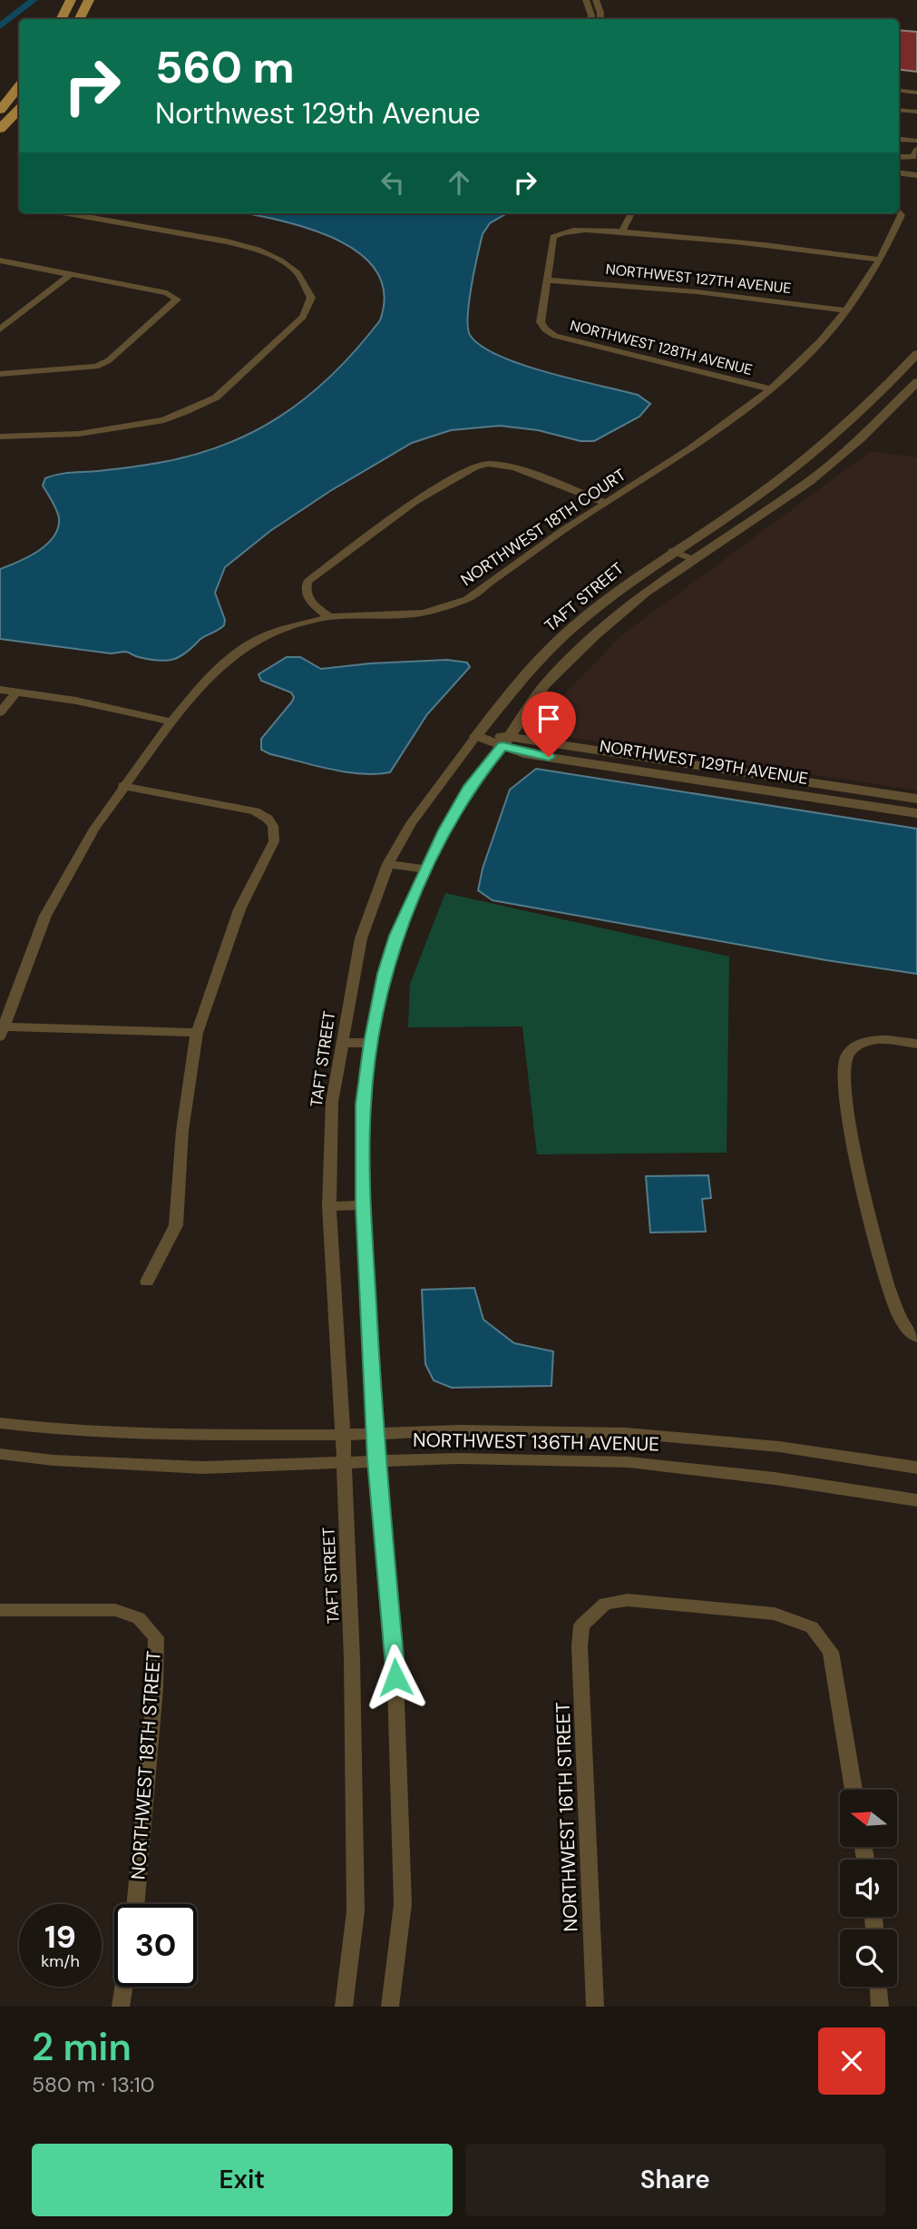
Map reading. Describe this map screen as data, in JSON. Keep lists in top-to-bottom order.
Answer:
{
  "streets": {
    "street": [
      "NORTHWEST 127TH AVENUE",
      "NORTHWEST 128TH AVENUE",
      "NORTHWEST 18TH COURT",
      "TAFT STREET",
      "NORTHWEST 129TH AVENUE",
      "NORTHWEST 136TH AVENUE",
      "NORTHWEST 18TH STREET",
      "NORTHWEST 16TH STREET"
    ]
  },
  "crossings": [
    ["NORTHWEST 127TH AVENUE", "NORTHWEST 128TH AVENUE"],
    ["NORTHWEST 127TH AVENUE", "NORTHWEST 18TH COURT"],
    ["NORTHWEST 128TH AVENUE", "NORTHWEST 18TH COURT"],
    ["TAFT STREET", "NORTHWEST 129TH AVENUE"],
    ["TAFT STREET", "NORTHWEST 136TH AVENUE"]
  ],
  "north": "left",
  "page": {
    "turn": ["560 m", "Northwest 129th Avenue"],
    "speed": "19 km/h",
    "limit": "30",
    "heading": ["2 min", "580 m · 13:10"],
    "buttons": ["Exit", "Share"]
  }
}
